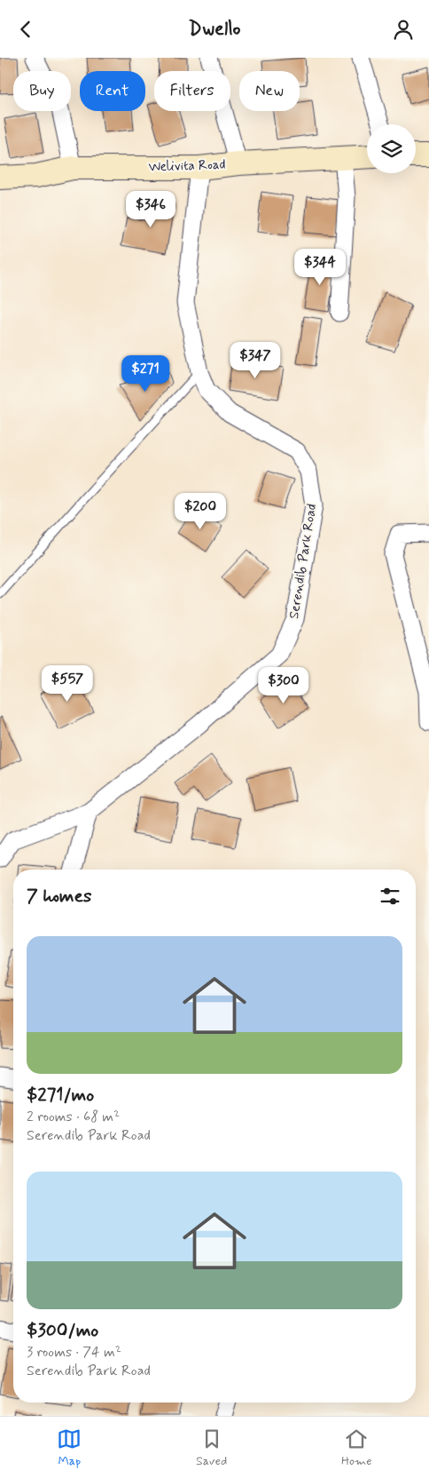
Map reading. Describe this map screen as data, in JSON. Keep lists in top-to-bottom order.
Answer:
{
  "streets": {
    "street": ["Welivita Road", "Serendib Park Road"]
  },
  "crossings": [
    ["Welivita Road", "Serendib Park Road"]
  ],
  "page": {
    "header": "Dwello",
    "chip": [
      "Buy",
      "Rent",
      "Filters",
      "New"
    ],
    "price": [
      "$346",
      "$344",
      "$347",
      "$271",
      "$200",
      "$557",
      "$300"
    ],
    "heading": "7 homes",
    "list": [
      {
        "name": "$271/mo",
        "note": "2 rooms · 68 m² · Serendib Park Road"
      },
      {
        "name": "$300/mo",
        "note": "3 rooms · 74 m² · Serendib Park Road"
      }
    ],
    "tabs": ["Map", "Saved", "Home"]
  }
}
